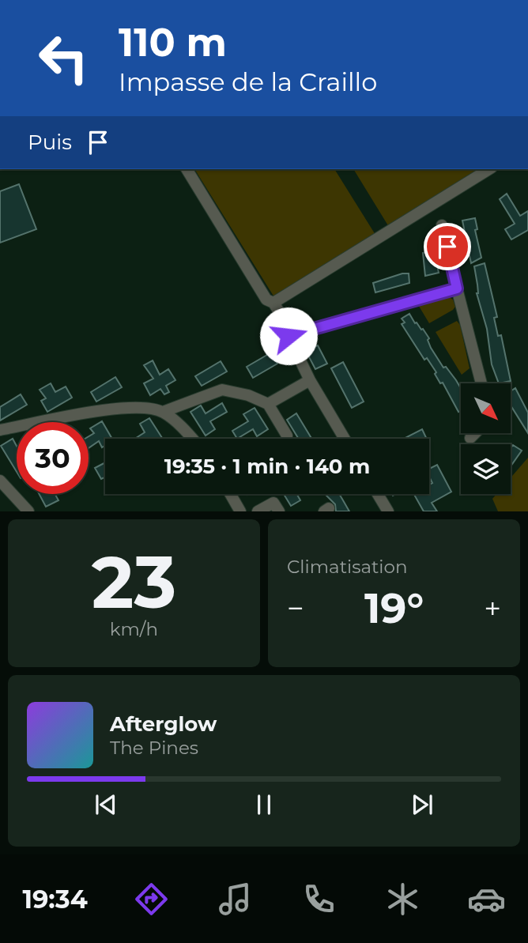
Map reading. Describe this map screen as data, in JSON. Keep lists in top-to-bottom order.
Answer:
{
  "north": "bottom right",
  "page": {
    "turn": ["110 m", "Impasse de la Craillo"],
    "then": "Puis",
    "limit": "30",
    "trip": "19:35 · 1 min · 140 m",
    "tile": [
      ["23", "km/h"],
      "Climatisation"
    ],
    "heat": ["−", "19°", "+"],
    "song": ["Afterglow", "The Pines"],
    "tabs": "19:34"
  }
}
